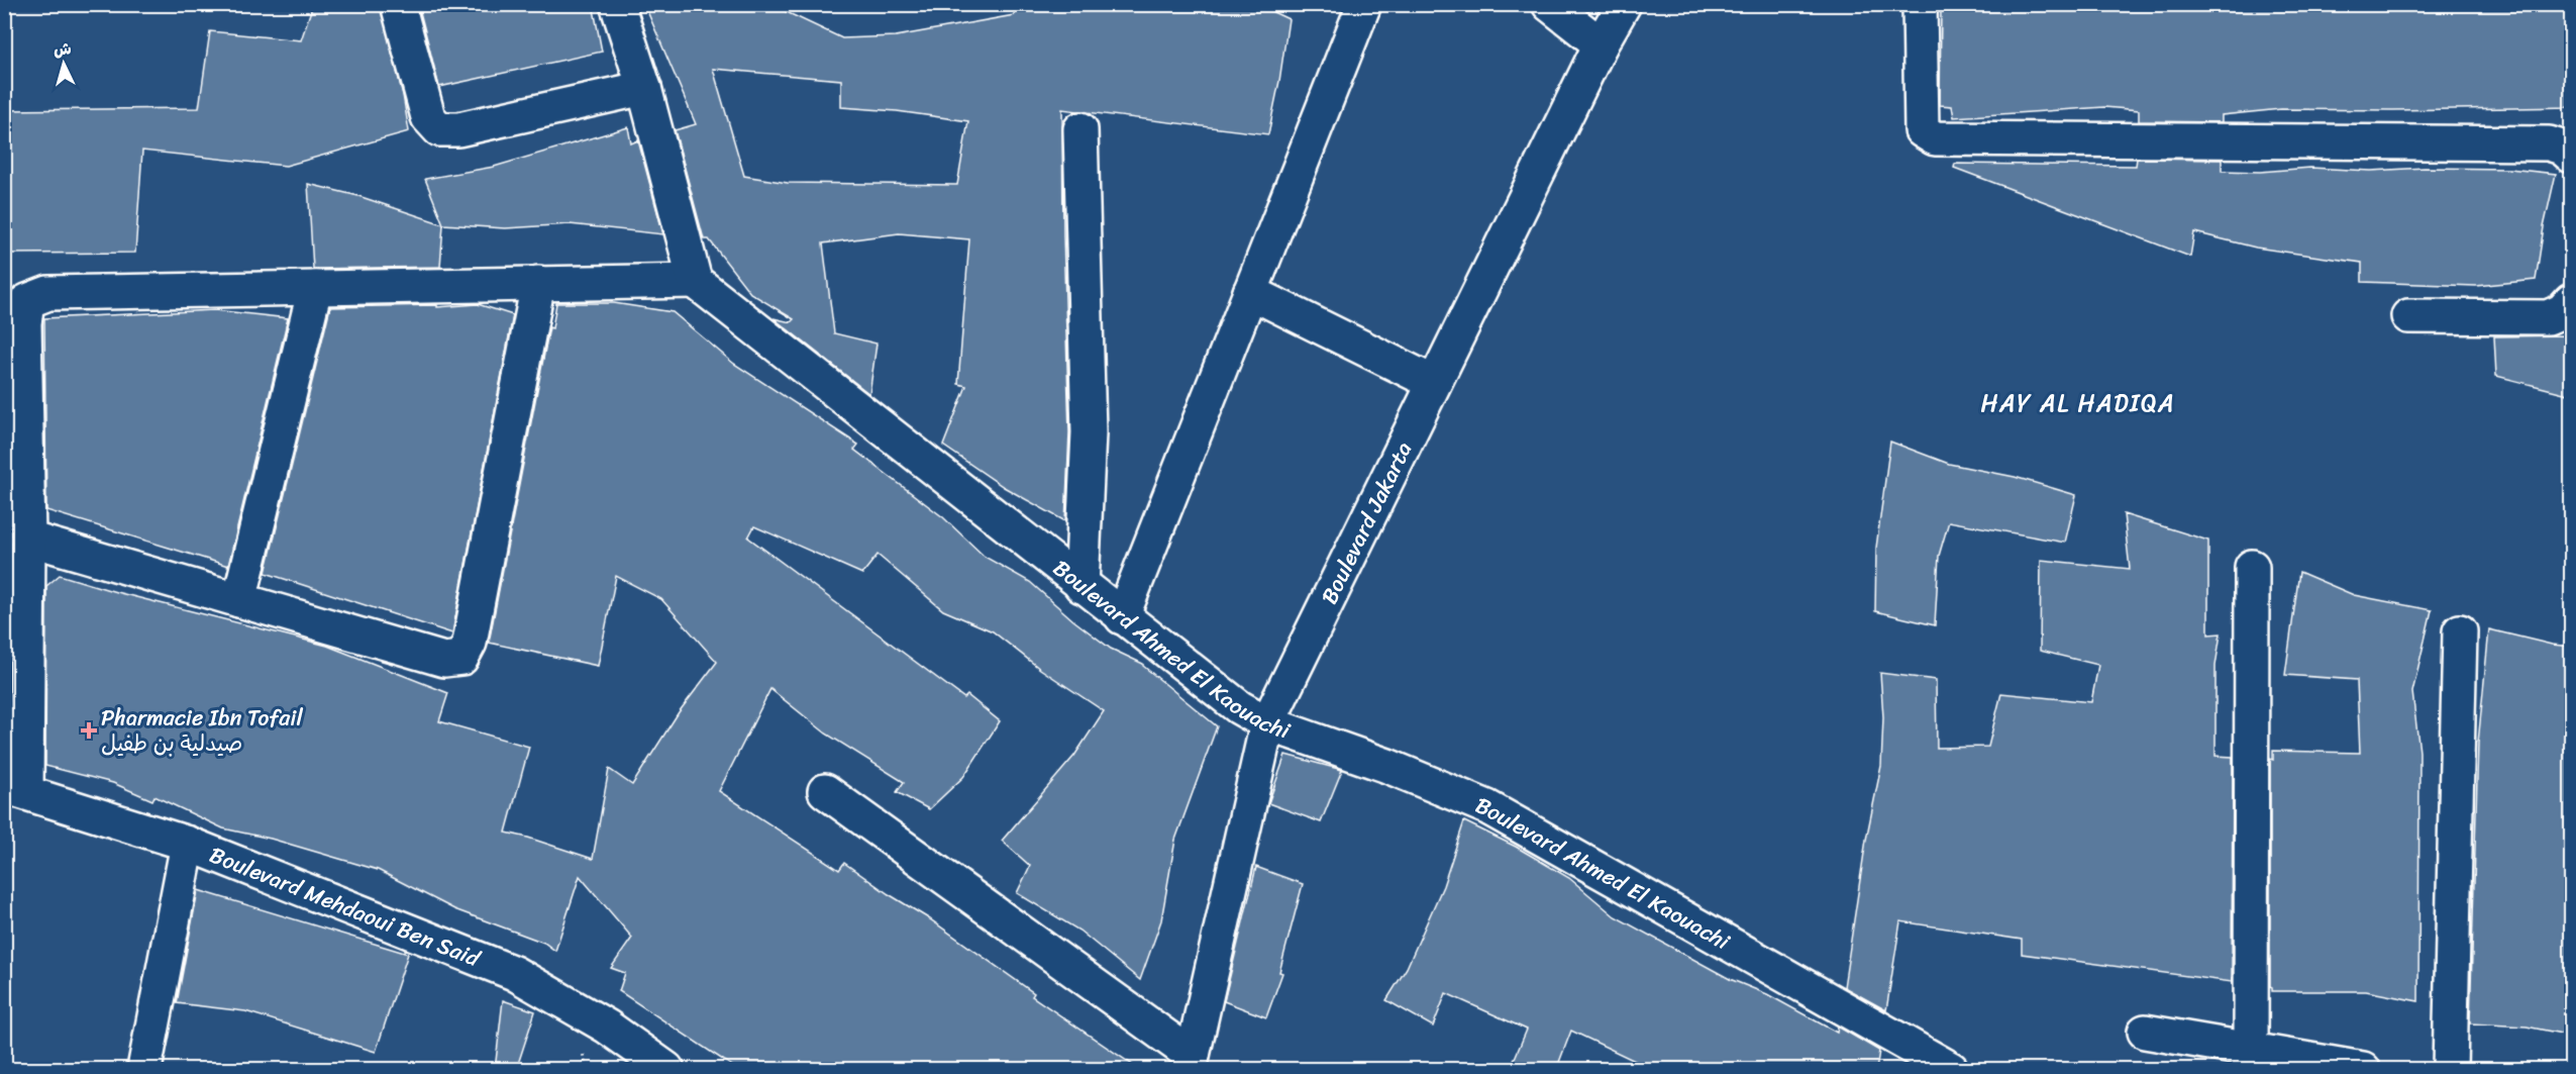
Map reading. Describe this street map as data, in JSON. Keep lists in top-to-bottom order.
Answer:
{
  "streets": {
    "street": ["Boulevard Jakarta", "Boulevard Ahmed El Kaouachi", "Boulevard Mehdaoui Ben Said"]
  },
  "crossings": [
    ["Boulevard Jakarta", "Boulevard Ahmed El Kaouachi"]
  ],
  "districts": ["HAY AL HADIQA"],
  "places": {
    "health": ["Pharmacie Ibn Tofail صيدلية بن طفيل"]
  },
  "north": "top"
}
